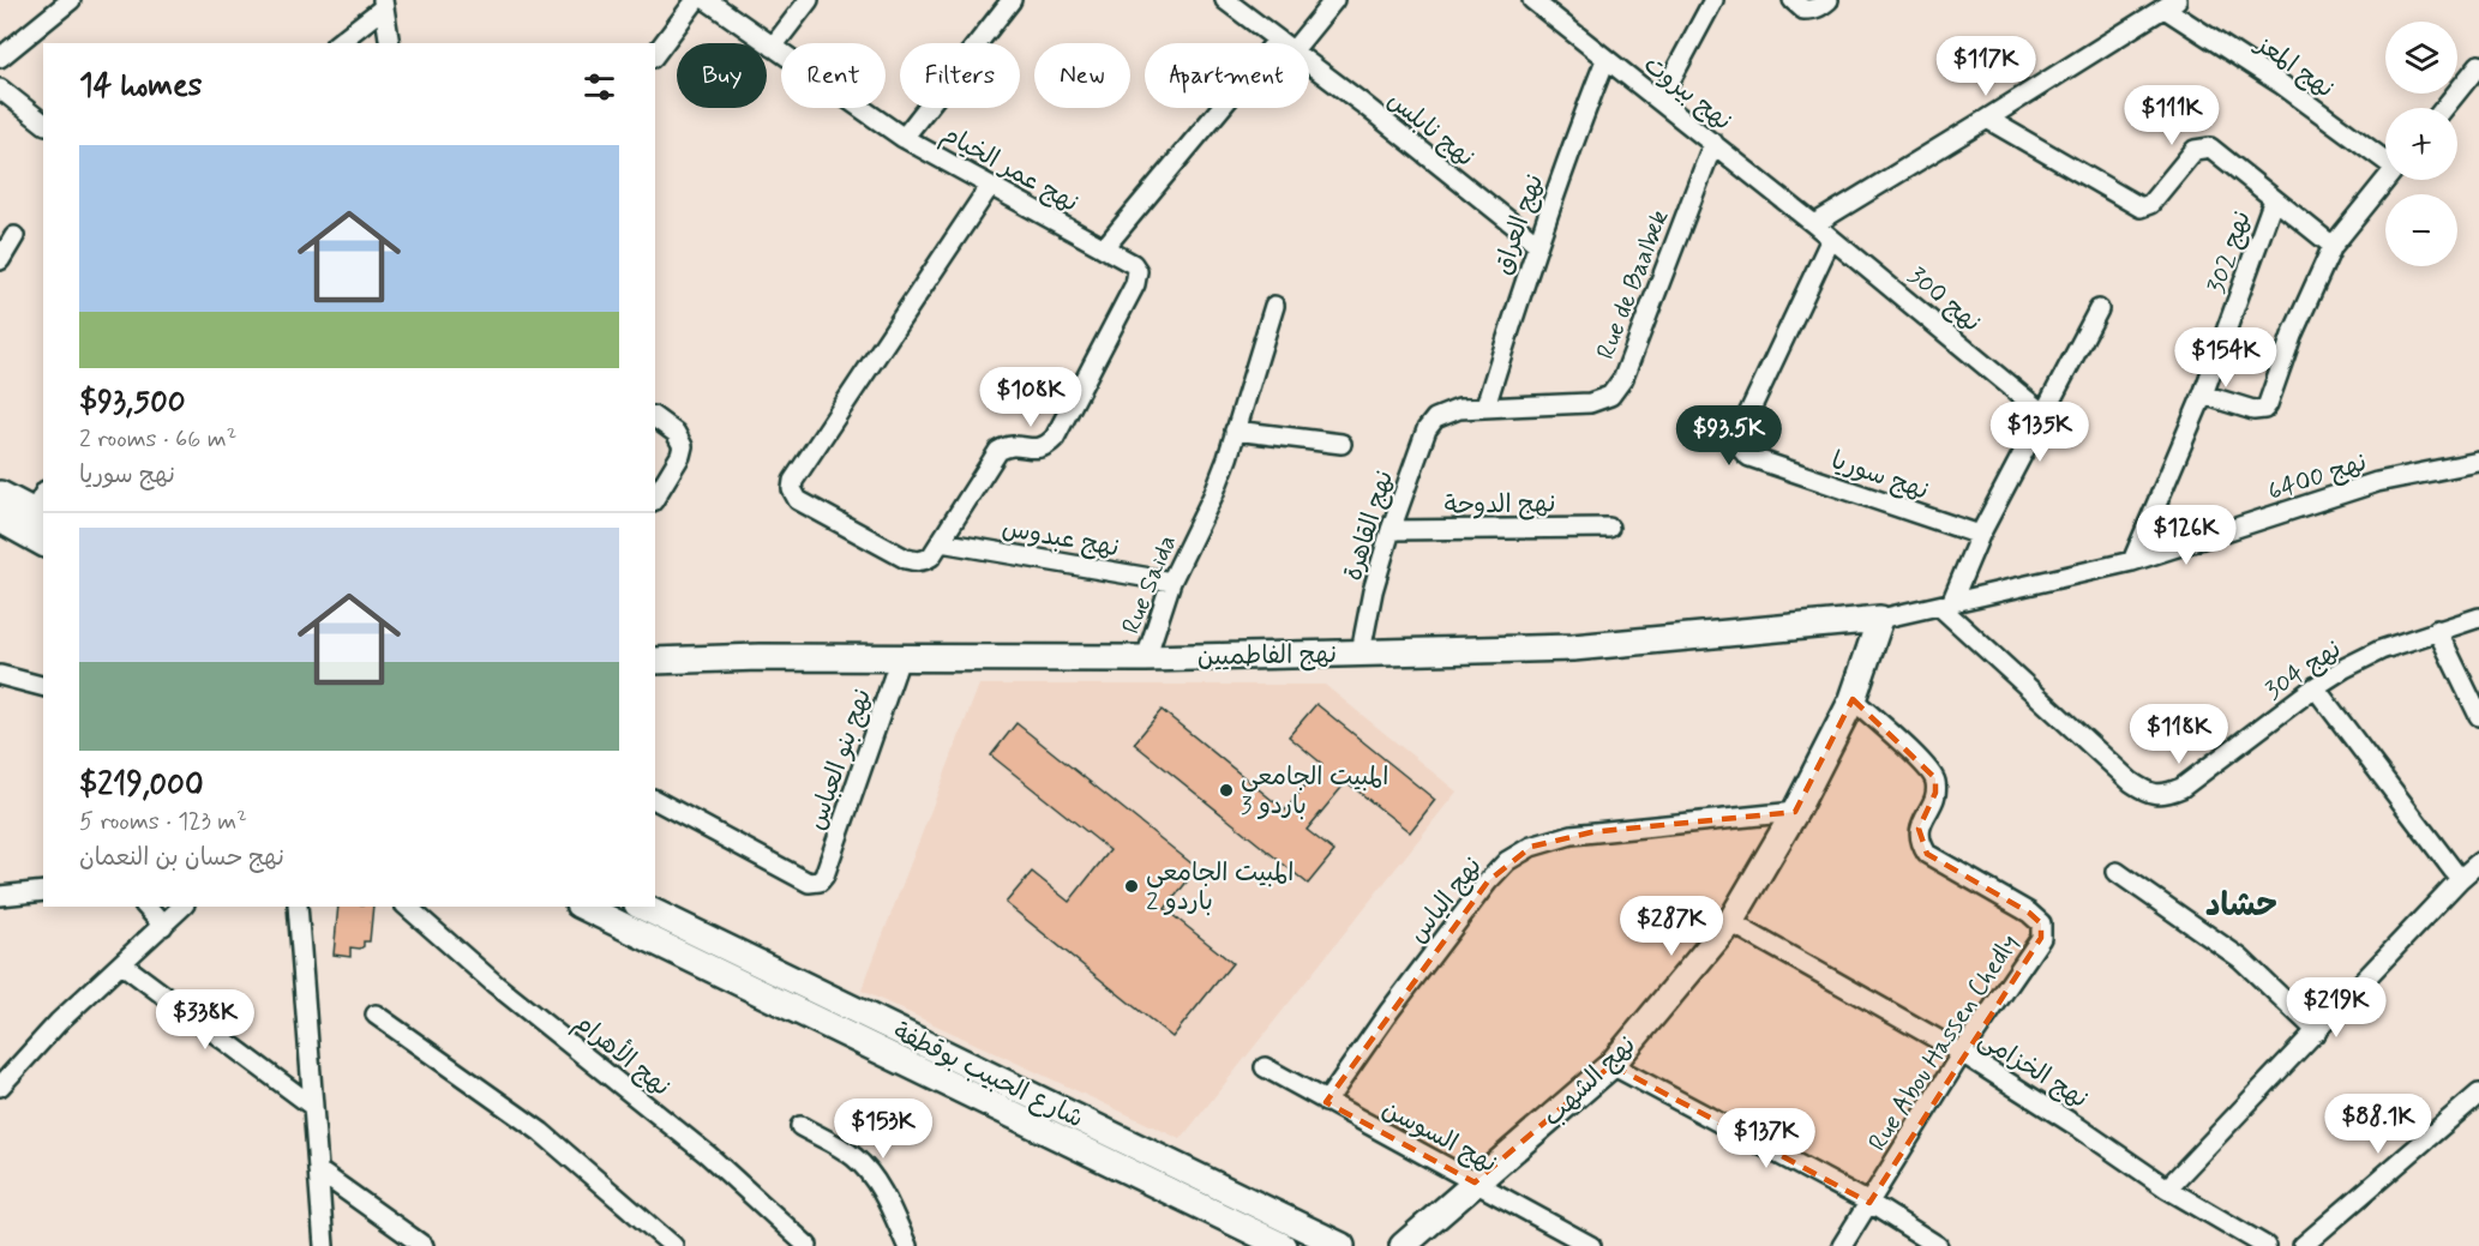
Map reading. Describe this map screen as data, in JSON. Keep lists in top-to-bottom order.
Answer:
{
  "streets": {
    "street": [
      "نهج المعز",
      "نهج بيروت",
      "نهج نابلس",
      "نهج عمر الخيام",
      "نهج العراق",
      "نهج 302",
      "Rue de Baalbek",
      "نهج 300",
      "نهج سوريا",
      "نهج 6400",
      "نهج الدوحة",
      "نهج القاهرة",
      "نهج عبدوس",
      "Rue Saida",
      "نهج الفاطميين",
      "نهج 304",
      "نهج بنو العباس",
      "نهج الياس",
      "Rue Abou Hassen Chedly",
      "نهج الأهرام",
      "نهج الخزامى",
      "شارع الحبيب بوقطفة",
      "نهج الشهب",
      "نهج السوسن"
    ]
  },
  "crossings": [
    ["نهج بيروت", "نهج العراق"],
    ["نهج بيروت", "Rue de Baalbek"],
    ["نهج بيروت", "نهج 300"],
    ["نهج نابلس", "نهج العراق"],
    ["نهج عمر الخيام", "نهج عبدوس"],
    ["نهج العراق", "Rue de Baalbek"],
    ["نهج 302", "نهج 6400"],
    ["Rue de Baalbek", "نهج القاهرة"],
    ["نهج 300", "نهج سوريا"],
    ["نهج 6400", "نهج الفاطميين"],
    ["نهج 6400", "نهج 304"],
    ["نهج 6400", "نهج الشهب"],
    ["نهج الدوحة", "نهج القاهرة"],
    ["نهج القاهرة", "نهج الفاطميين"],
    ["نهج عبدوس", "Rue Saida"],
    ["Rue Saida", "نهج الفاطميين"],
    ["نهج الفاطميين", "نهج بنو العباس"],
    ["نهج الفاطميين", "نهج الشهب"],
    ["نهج الياس", "نهج الشهب"],
    ["نهج الياس", "نهج السوسن"],
    ["Rue Abou Hassen Chedly", "نهج الخزامى"],
    ["Rue Abou Hassen Chedly", "نهج الشهب"],
    ["نهج الخزامى", "نهج الشهب"],
    ["نهج الشهب", "نهج السوسن"]
  ],
  "districts": ["حشاد"],
  "places": ["المبيت الجامعي باردو 3", "المبيت الجامعي باردو 2"],
  "page": {
    "map_buttons": ["+", "−"],
    "price": [
      "$117K",
      "$111K",
      "$154K",
      "$108K",
      "$135K",
      "$93.5K",
      "$126K",
      "$118K",
      "$287K",
      "$219K",
      "$338K",
      "$88.1K",
      "$153K",
      "$137K"
    ],
    "chip": [
      "Buy",
      "Rent",
      "Filters",
      "New",
      "Apartment"
    ],
    "heading": "14 homes",
    "list": [
      {
        "name": "$93,500",
        "note": "2 rooms · 66 m² · نهج سوريا"
      },
      {
        "name": "$219,000",
        "note": "5 rooms · 123 m² · نهج حسان بن النعمان"
      }
    ]
  }
}
